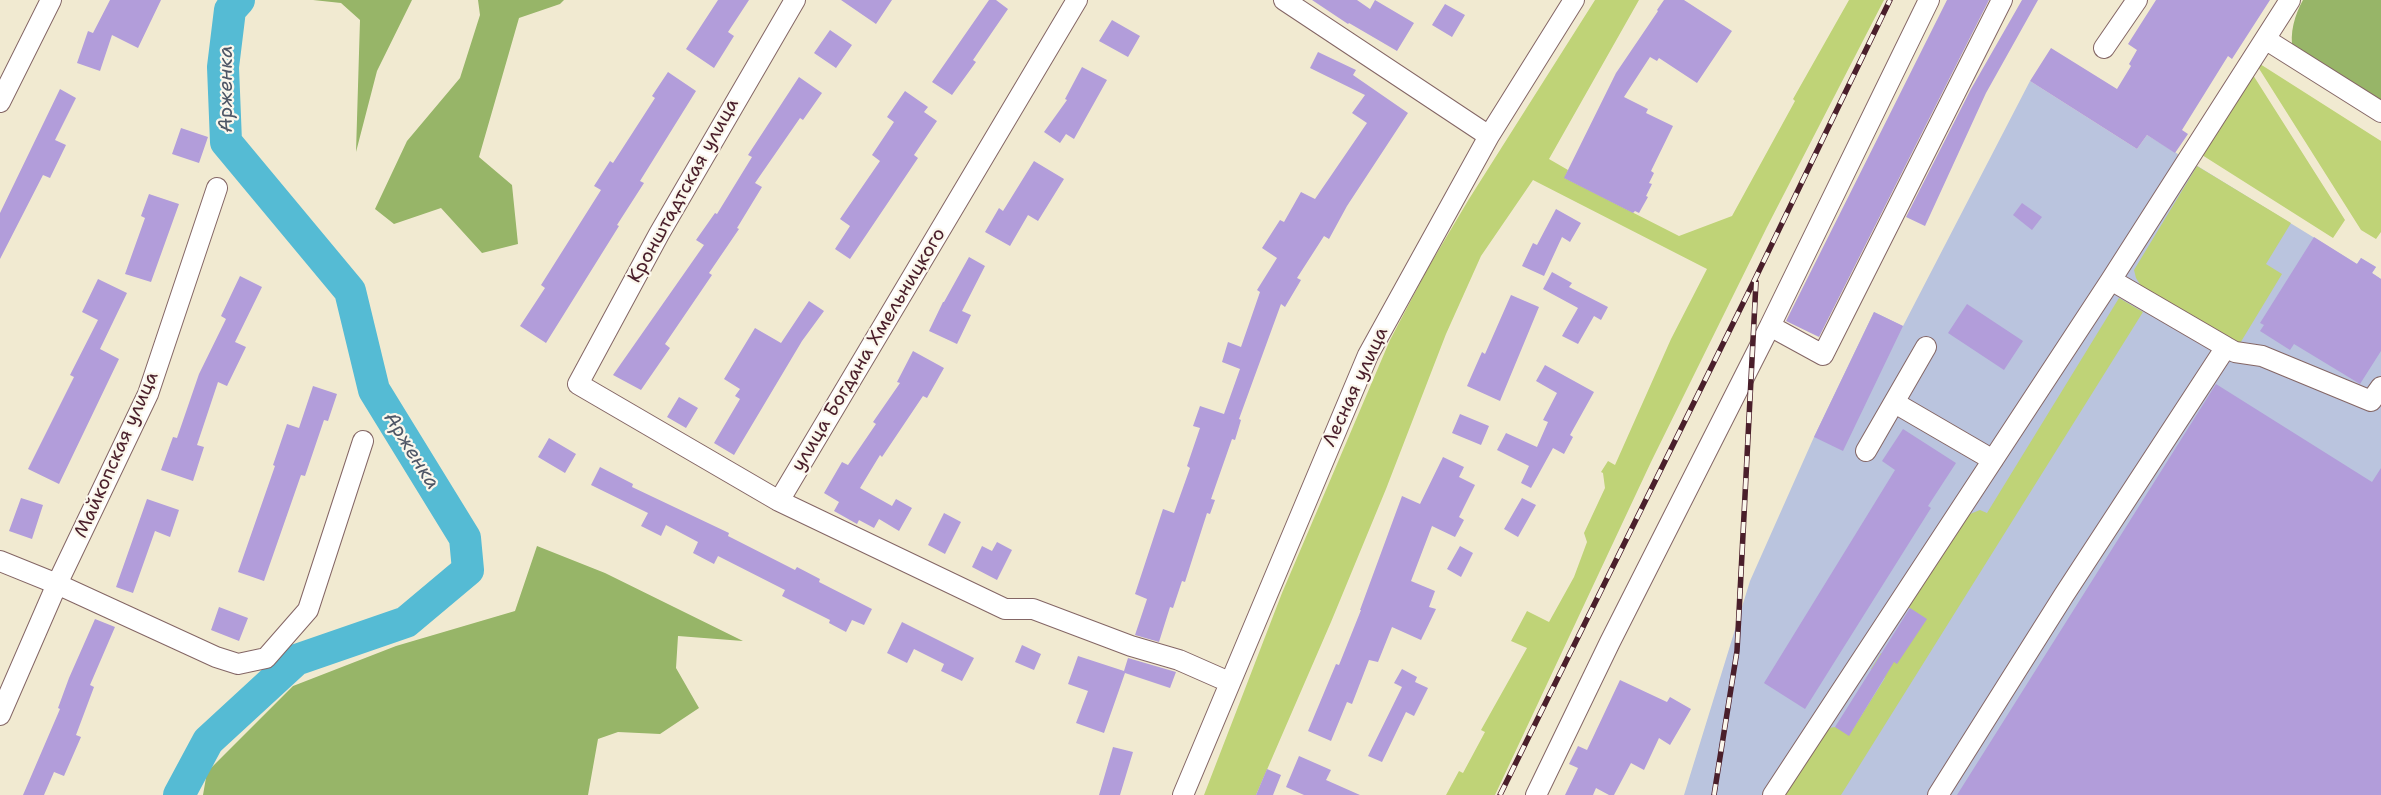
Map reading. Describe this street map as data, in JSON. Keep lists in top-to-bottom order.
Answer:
{
  "streets": {
    "street": [
      "Кронштадтская улица",
      "улица Богдана Хмельницкого",
      "Лесная улица",
      "Майкопская улица"
    ]
  },
  "crossings": [
    ["Кронштадтская улица", "улица Богдана Хмельницкого"]
  ],
  "water": ["Арженка"]
}
